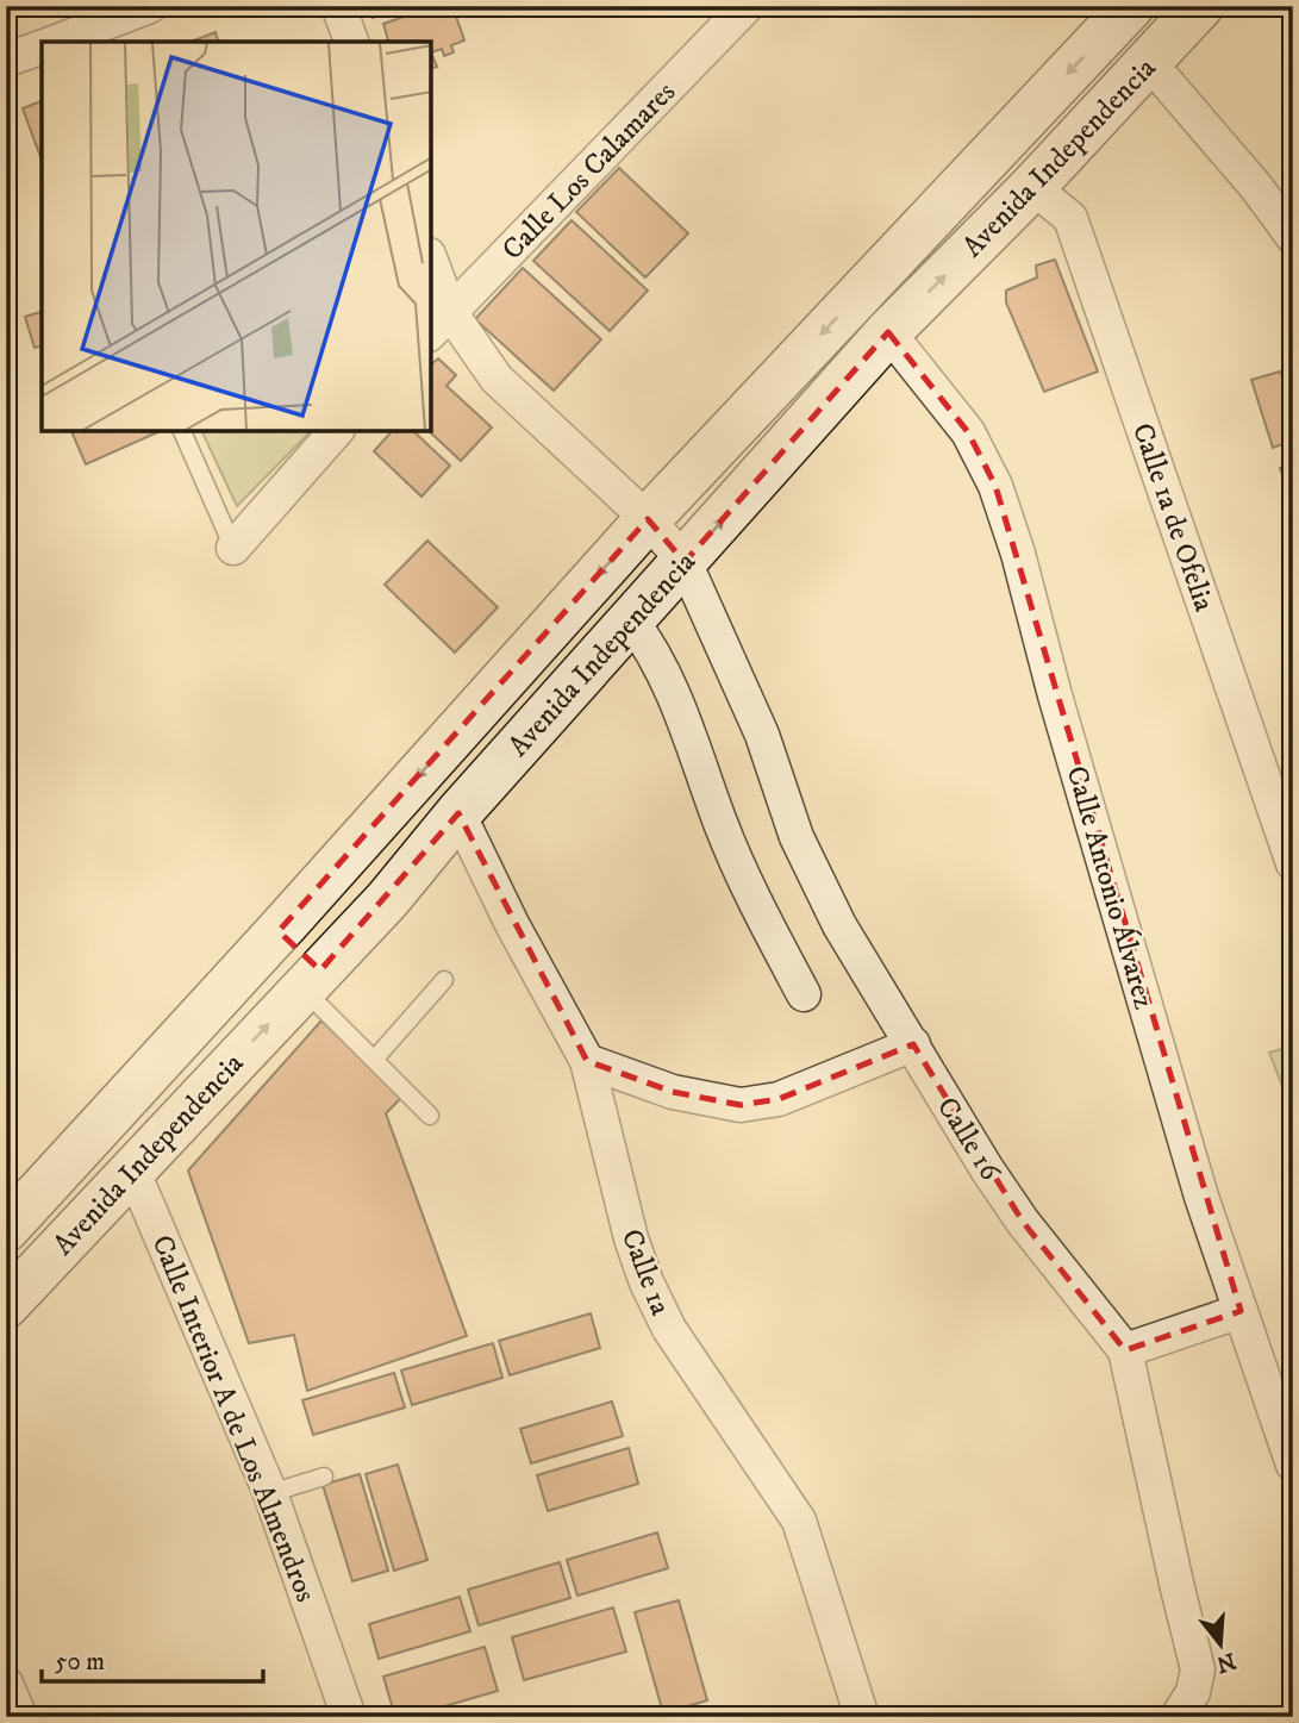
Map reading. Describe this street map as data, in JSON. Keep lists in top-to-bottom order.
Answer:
{
  "streets": {
    "main road": ["Avenida Independencia"],
    "street": [
      "Calle Los Calamares",
      "Calle 1a de Ofelia",
      "Calle Antonio Álvarez",
      "Calle 16",
      "Calle 1a",
      "Calle Interior A de Los Almendros"
    ]
  },
  "crossings": [
    ["Avenida Independencia", "Calle 1a de Ofelia"],
    ["Avenida Independencia", "Calle Antonio Álvarez"],
    ["Avenida Independencia", "Calle 16"],
    ["Avenida Independencia", "Calle 1a"],
    ["Avenida Independencia", "Calle Interior A de Los Almendros"],
    ["Calle Los Calamares", "Calle 16"]
  ],
  "scale_bar": "50 m",
  "north": "bottom"
}
